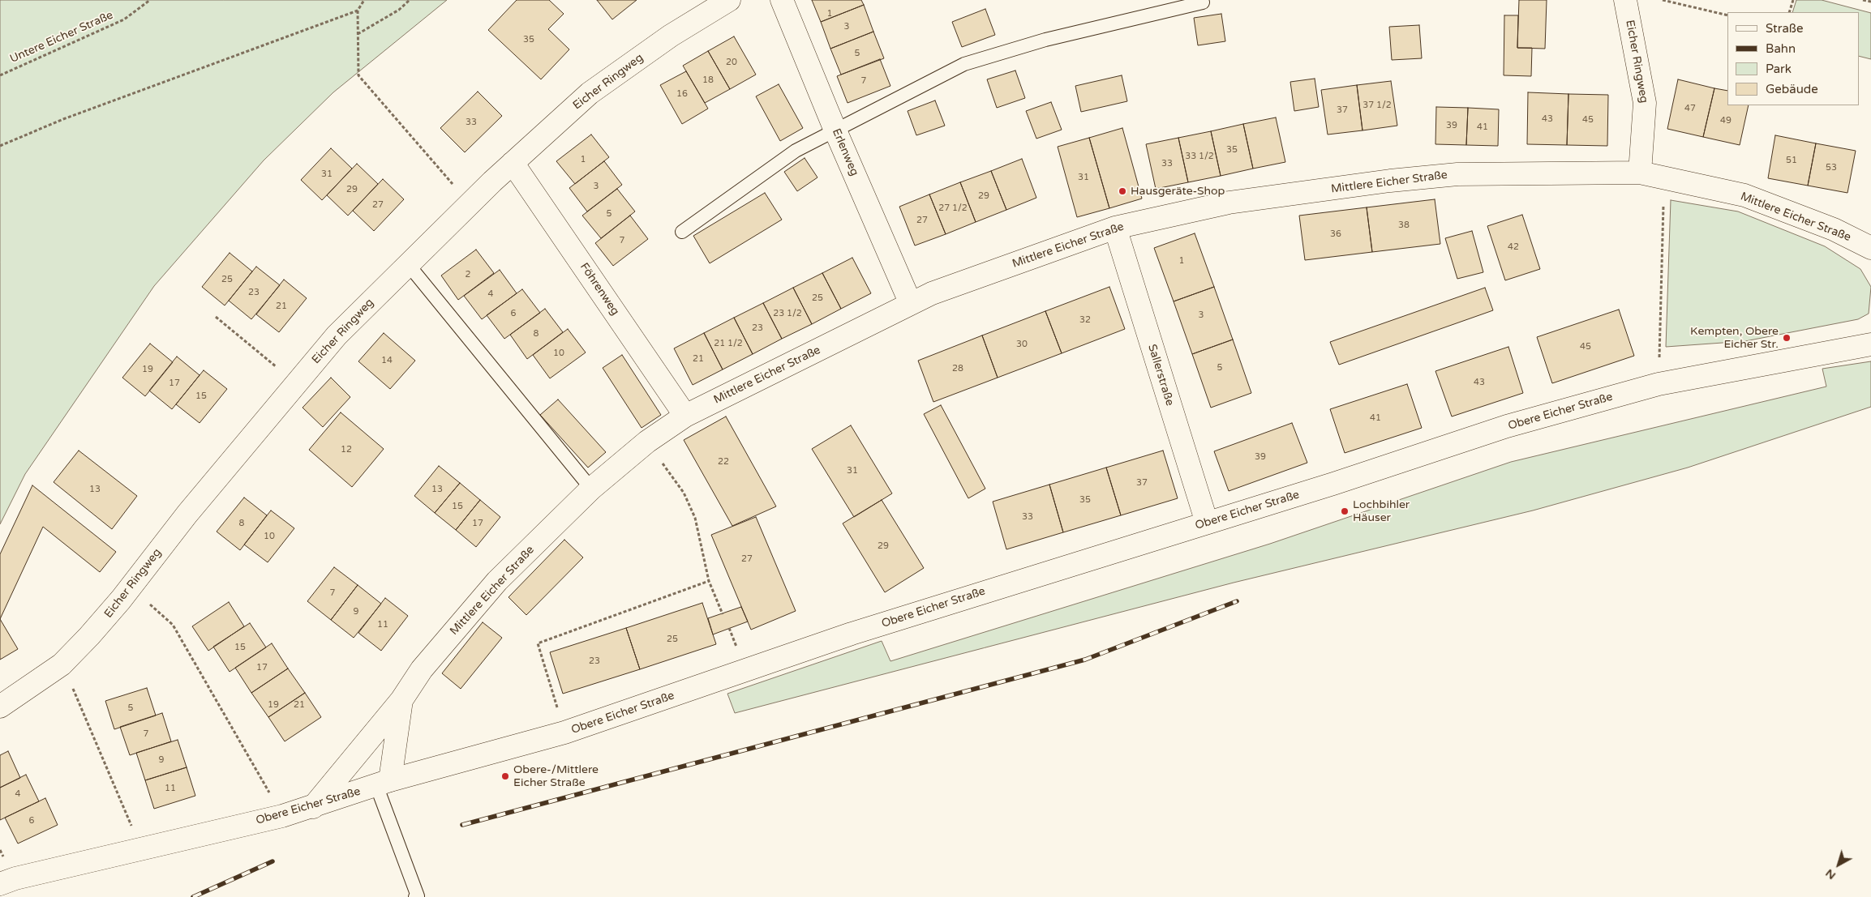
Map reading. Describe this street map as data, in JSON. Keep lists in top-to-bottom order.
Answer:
{
  "streets": {
    "street": [
      "Eicher Ringweg",
      "Erlenweg",
      "Mittlere Eicher Straße",
      "Föhrenweg",
      "Sallerstraße",
      "Obere Eicher Straße"
    ],
    "path": ["Untere Eicher Straße"]
  },
  "crossings": [
    ["Eicher Ringweg", "Mittlere Eicher Straße"],
    ["Eicher Ringweg", "Föhrenweg"],
    ["Erlenweg", "Mittlere Eicher Straße"],
    ["Mittlere Eicher Straße", "Föhrenweg"],
    ["Mittlere Eicher Straße", "Sallerstraße"],
    ["Mittlere Eicher Straße", "Obere Eicher Straße"],
    ["Sallerstraße", "Obere Eicher Straße"]
  ],
  "places": [
    "Hausgeräte-Shop",
    "Kempten, Obere Eicher Str.",
    "Lochbihler Häuser",
    "Obere-/Mittlere Eicher Straße"
  ],
  "house_numbers": [
    "1",
    "3",
    "35",
    "5",
    "20",
    "18",
    "7",
    "16",
    "37 1/2",
    "47",
    "37",
    "43",
    "45",
    "49",
    "33",
    "39",
    "41",
    "35",
    "33 1/2",
    "1",
    "51",
    "33",
    "53",
    "31",
    "31",
    "3",
    "29",
    "29",
    "27",
    "27 1/2",
    "5",
    "27",
    "38",
    "36",
    "7",
    "42",
    "1",
    "2",
    "25",
    "23",
    "4",
    "25",
    "21",
    "6",
    "23 1/2",
    "3",
    "32",
    "23",
    "8",
    "21 1/2",
    "30",
    "45",
    "10",
    "21",
    "14",
    "5",
    "28",
    "19",
    "43",
    "17",
    "15",
    "41",
    "12",
    "39",
    "22",
    "31",
    "37",
    "13",
    "13",
    "35",
    "15",
    "33",
    "8",
    "17",
    "10",
    "29",
    "27",
    "7",
    "9",
    "11",
    "25",
    "15",
    "23",
    "17",
    "19",
    "21",
    "5",
    "7",
    "9",
    "11",
    "4",
    "6"
  ],
  "legend": [
    "Straße",
    "Bahn",
    "Park",
    "Gebäude"
  ],
  "north": "bottom left"
}
